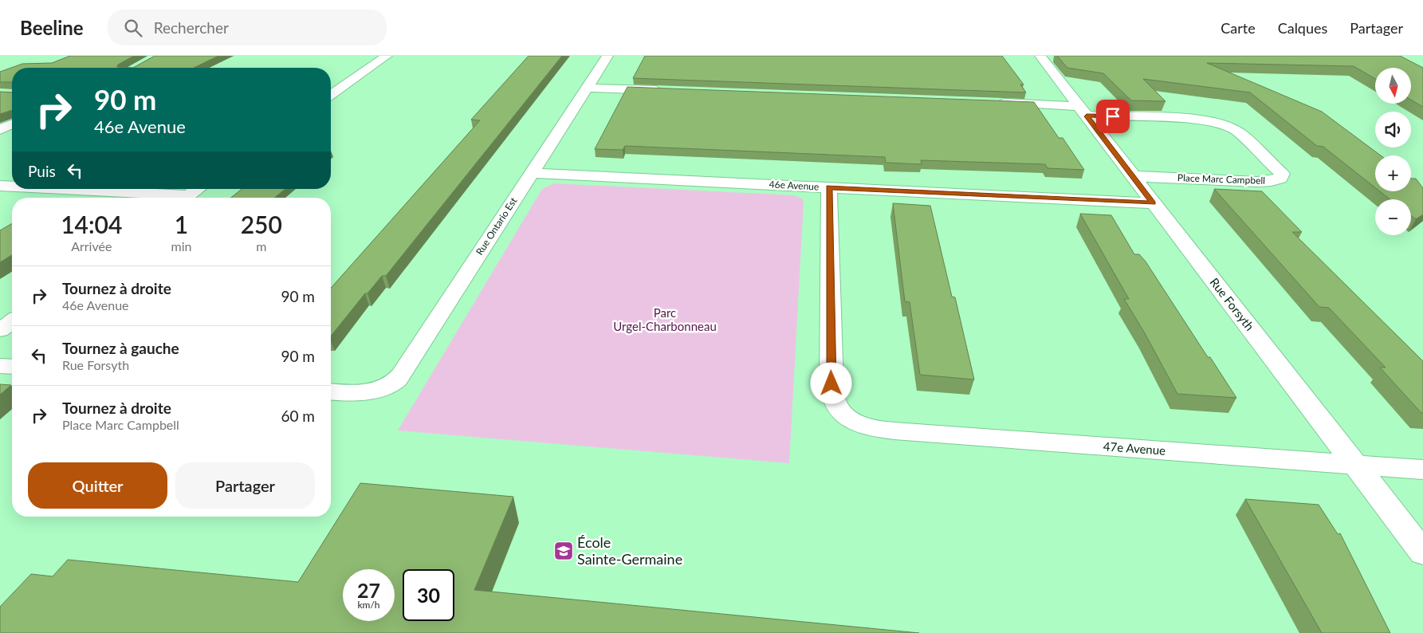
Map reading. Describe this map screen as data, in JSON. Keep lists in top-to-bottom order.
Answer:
{
  "streets": {
    "street": [
      "Place Marc Campbell",
      "46e Avenue",
      "Rue Ontario Est",
      "Rue Forsyth",
      "47e Avenue"
    ]
  },
  "crossings": [
    ["Place Marc Campbell", "Rue Forsyth"],
    ["46e Avenue", "Rue Ontario Est"],
    ["46e Avenue", "Rue Forsyth"],
    ["46e Avenue", "47e Avenue"],
    ["Rue Forsyth", "47e Avenue"]
  ],
  "parks": ["Parc Urgel-Charbonneau"],
  "places": {
    "school or university": ["École Sainte-Germaine"]
  },
  "north": "bottom",
  "page": {
    "header": "Beeline",
    "search": "Rechercher",
    "nav": ["Carte", "Calques", "Partager"],
    "map_buttons": ["+", "−"],
    "turn": ["90 m", "46e Avenue"],
    "then": "Puis",
    "eta": [
      "14:04",
      "Arrivée",
      "1",
      "min",
      "250",
      "m"
    ],
    "list": [
      {
        "name": "Tournez à droite",
        "note": "46e Avenue",
        "value": "90 m"
      },
      {
        "name": "Tournez à gauche",
        "note": "Rue Forsyth",
        "value": "90 m"
      },
      {
        "name": "Tournez à droite",
        "note": "Place Marc Campbell",
        "value": "60 m"
      }
    ],
    "buttons": ["Quitter", "Partager"],
    "speed": "27 km/h",
    "limit": "30"
  }
}
